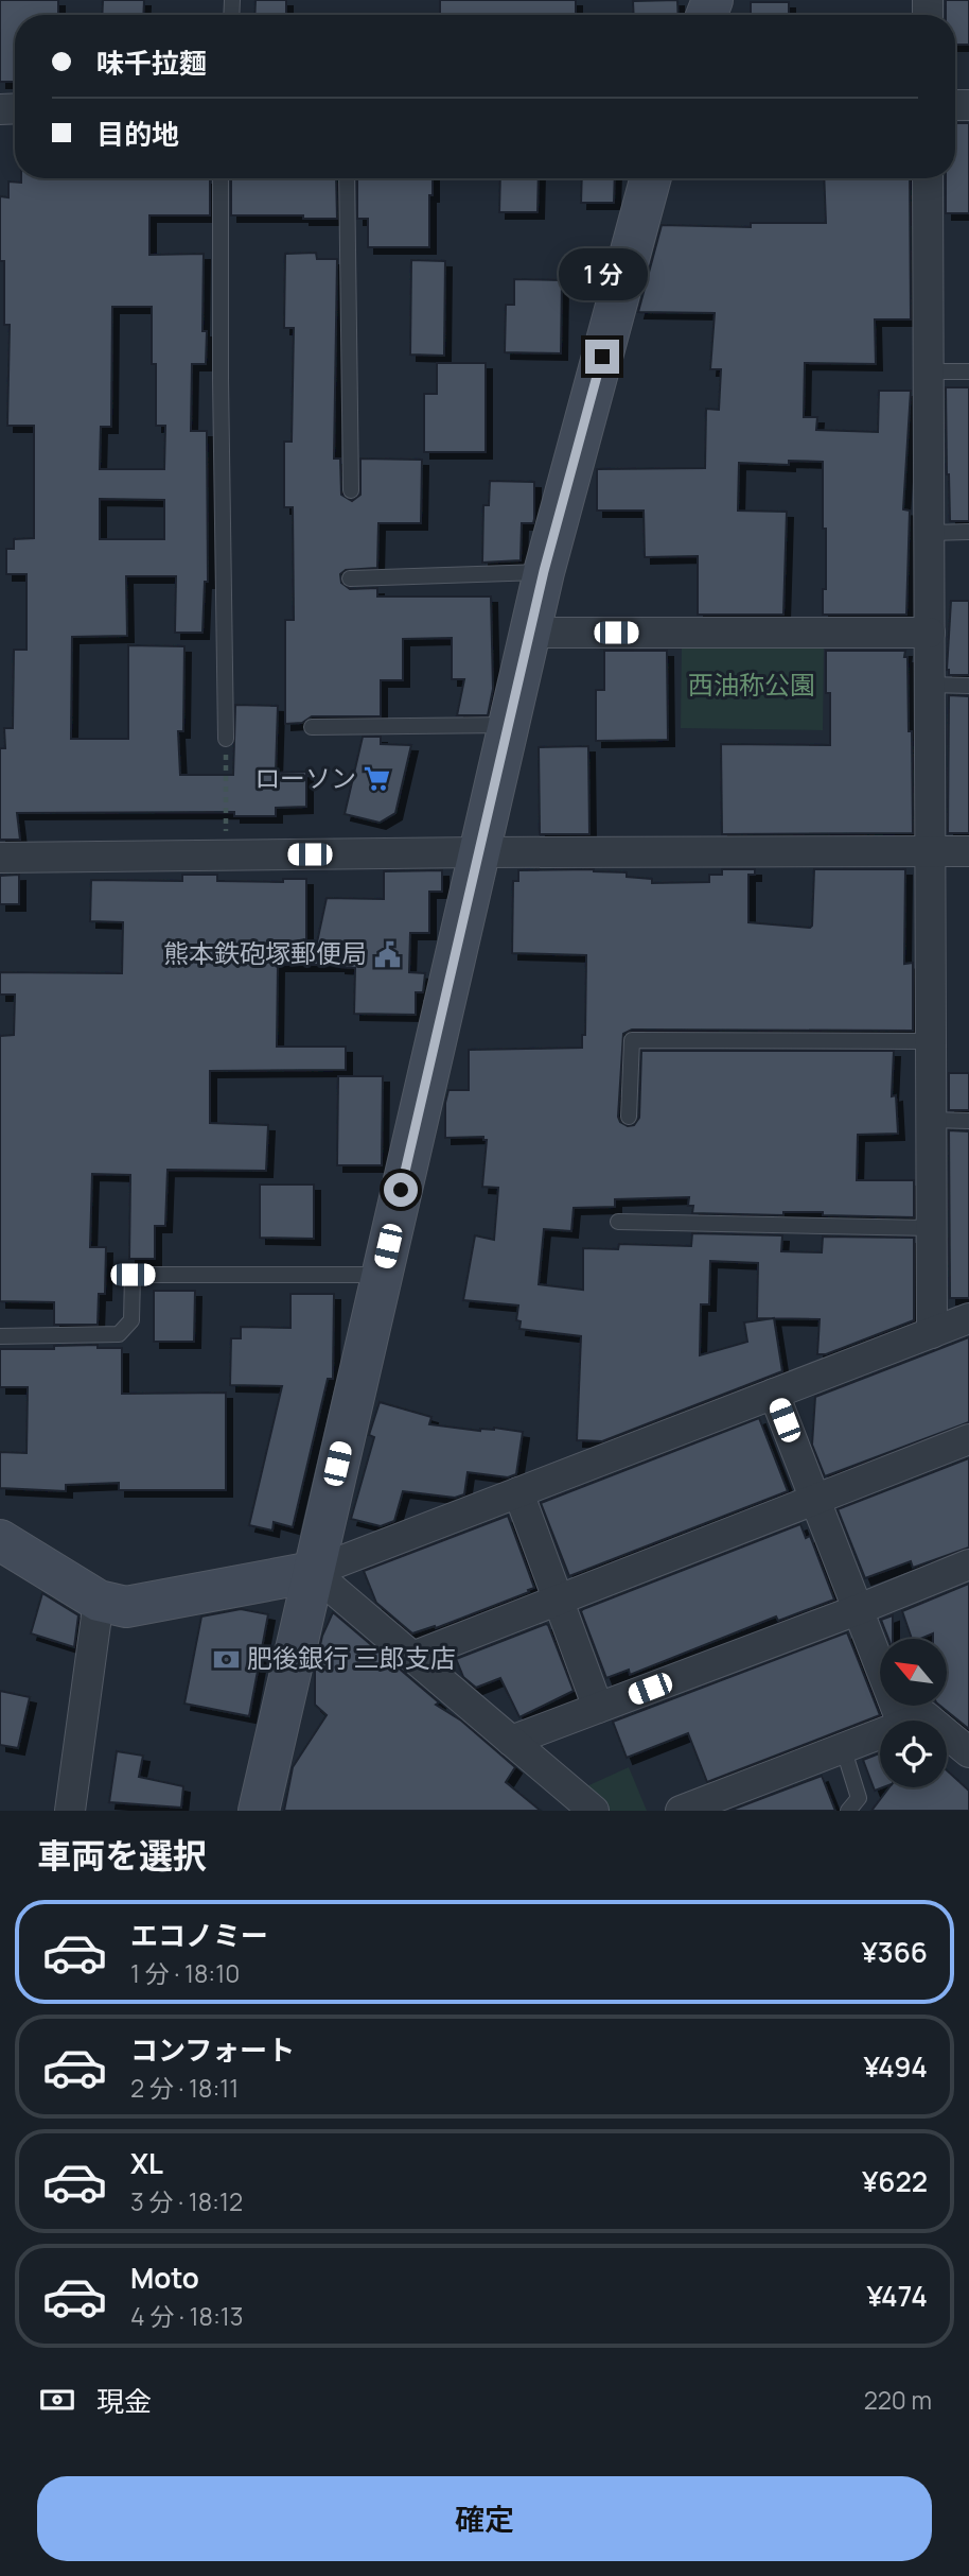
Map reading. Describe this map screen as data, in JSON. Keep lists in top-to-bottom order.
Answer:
{
  "parks": ["西油称公園"],
  "places": {
    "supermarket": ["ローソン"],
    "public building": ["熊本鉄砲塚郵便局"],
    "bank": ["肥後銀行 三郎支店"]
  },
  "north": "top left",
  "page": {
    "banner": ["味千拉麵", "目的地"],
    "bubble": "1 分",
    "heading": "車両を選択",
    "list": [
      {
        "name": "エコノミー",
        "note": "1 分 · 18:10",
        "value": "¥366"
      },
      {
        "name": "コンフォート",
        "note": "2 分 · 18:11",
        "value": "¥494"
      },
      {
        "name": "XL",
        "note": "3 分 · 18:12",
        "value": "¥622"
      },
      {
        "name": "Moto",
        "note": "4 分 · 18:13",
        "value": "¥474"
      }
    ],
    "pay": ["現金", "220 m"],
    "buttons": "確定"
  }
}
